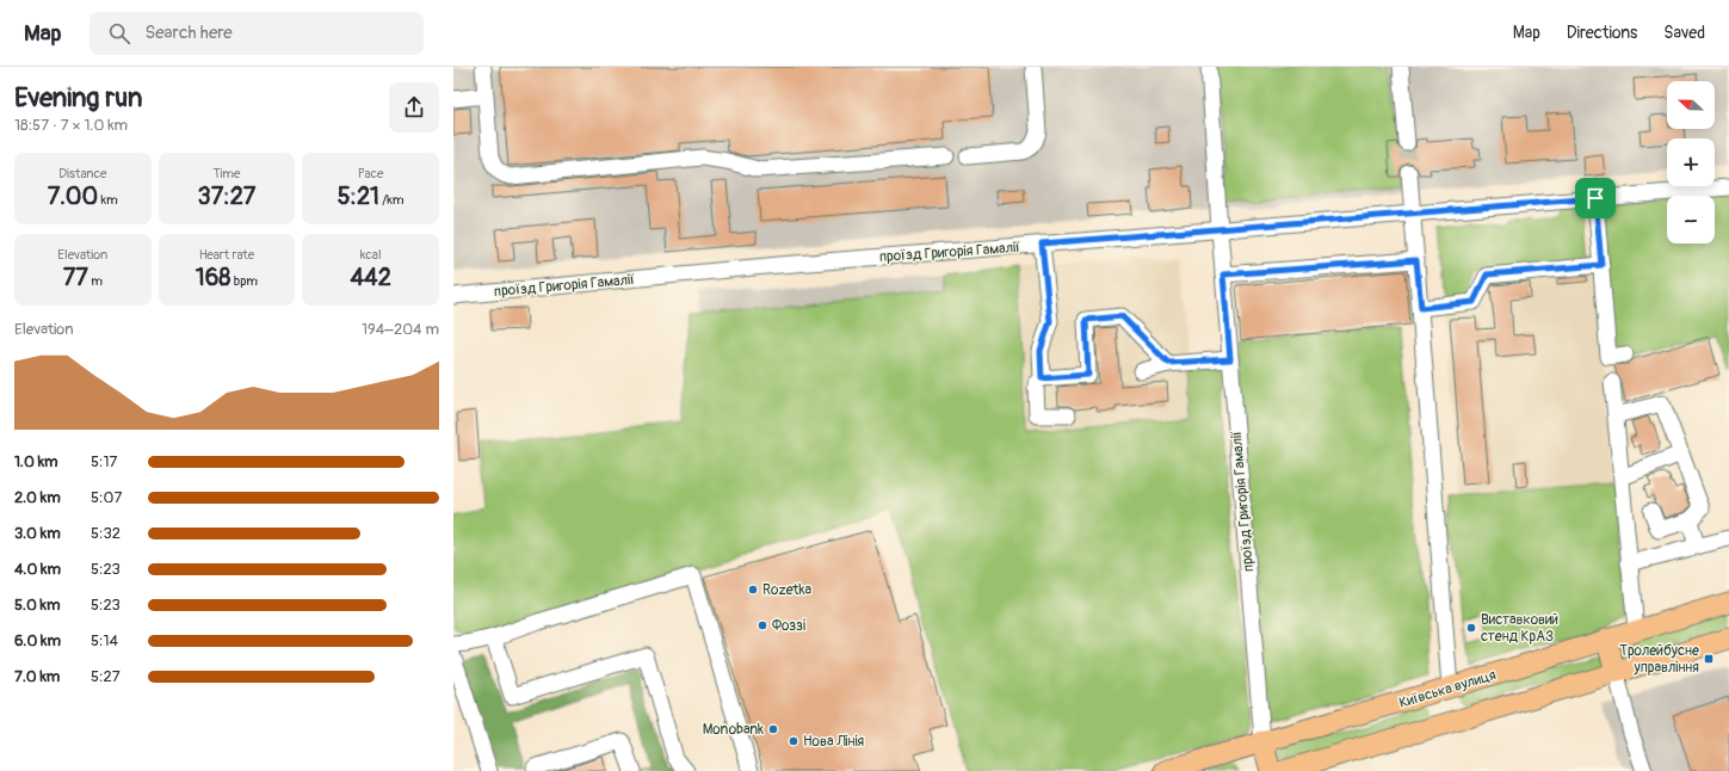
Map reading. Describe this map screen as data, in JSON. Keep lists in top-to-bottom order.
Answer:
{
  "streets": {
    "main road": ["Київська вулиця"],
    "street": ["проїзд Григорія Гамалії"]
  },
  "crossings": [
    ["проїзд Григорія Гамалії", "Київська вулиця"]
  ],
  "places": {
    "other": [
      "Rozetka",
      "Фоззі",
      "Виставковий стенд КрАЗ",
      "Monobank",
      "Нова Лінія"
    ],
    "transit": ["Тролейбусне управління"]
  },
  "north": "left",
  "page": {
    "header": "Map",
    "search": "Search here",
    "nav": ["Map", "Directions", "Saved"],
    "heading": ["Evening run", "18:57 · 7 × 1.0 km"],
    "map_buttons": ["+", "−"],
    "stats": [
      ["Distance", "7.00 km"],
      ["Time", "37:27"],
      ["Pace", "5:21 /km"],
      ["Elevation", "77 m"],
      ["Heart rate", "168 bpm"],
      ["kcal", "442"]
    ],
    "chart": ["Elevation", "194–204 m"],
    "list": [
      {
        "name": "1.0 km",
        "note": "5:17"
      },
      {
        "name": "2.0 km",
        "note": "5:07"
      },
      {
        "name": "3.0 km",
        "note": "5:32"
      },
      {
        "name": "4.0 km",
        "note": "5:23"
      },
      {
        "name": "5.0 km",
        "note": "5:23"
      },
      {
        "name": "6.0 km",
        "note": "5:14"
      },
      {
        "name": "7.0 km",
        "note": "5:27"
      }
    ]
  }
}
